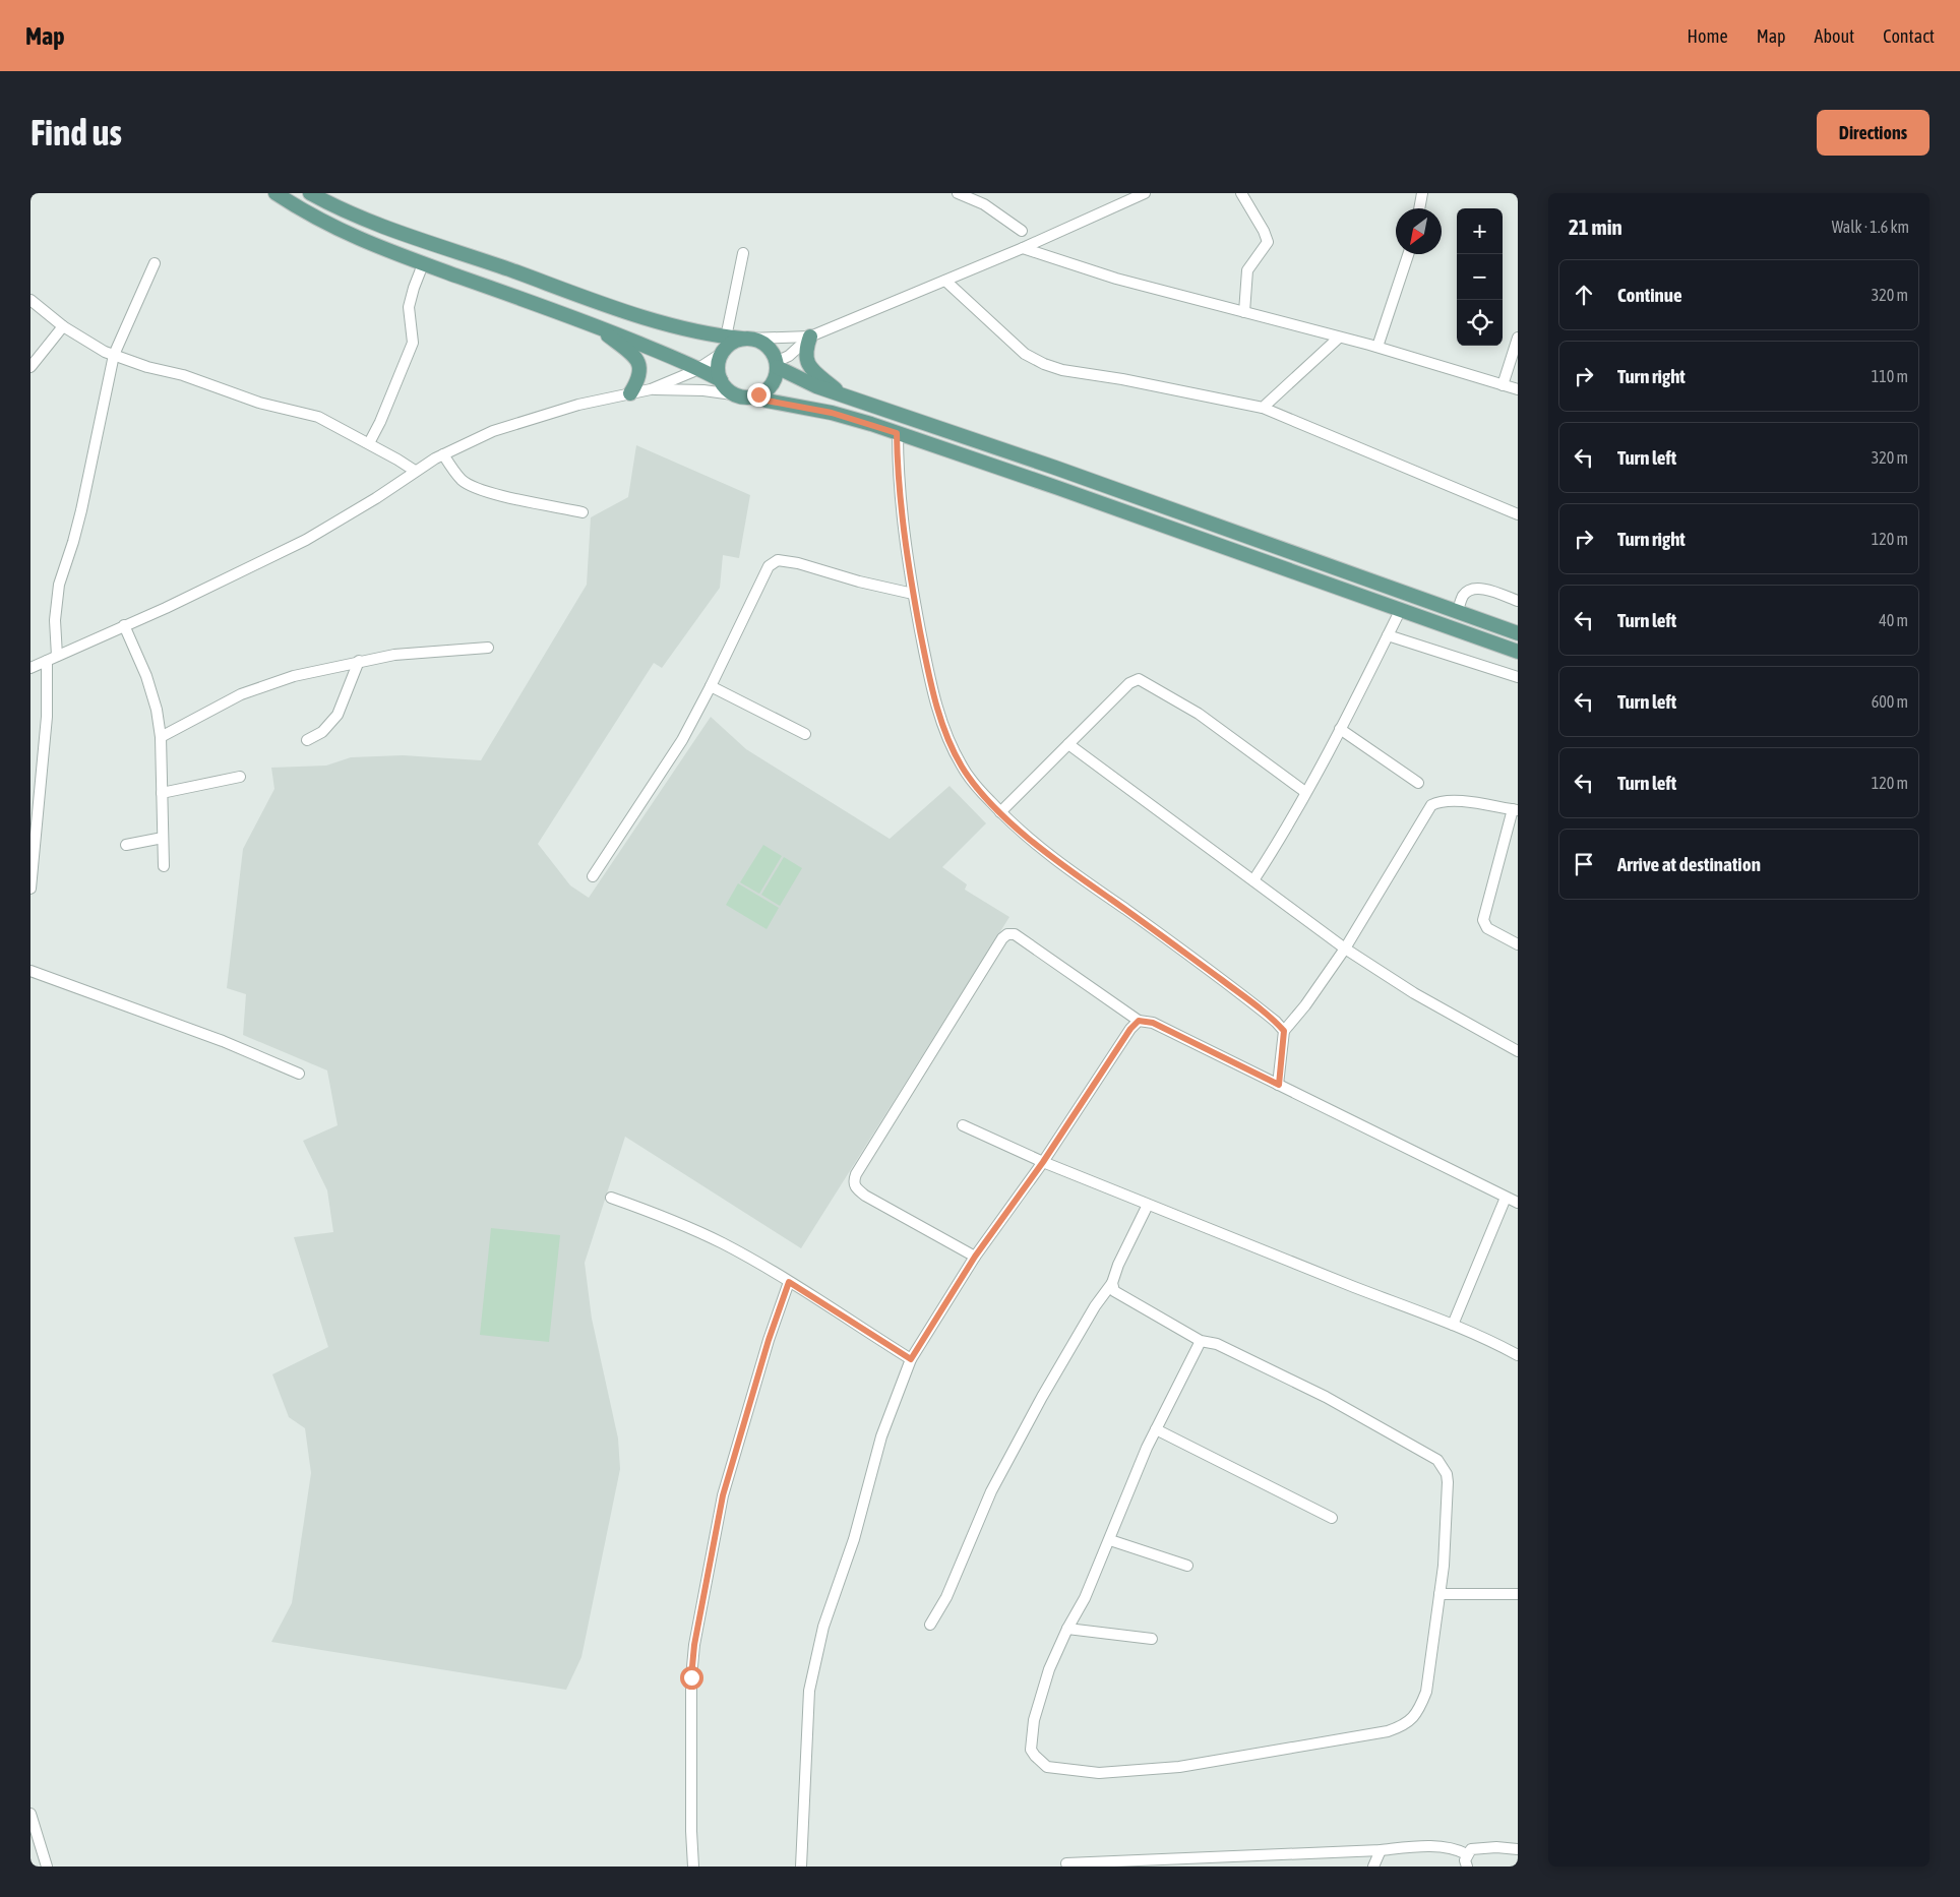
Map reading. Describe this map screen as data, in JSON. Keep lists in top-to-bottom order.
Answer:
{
  "north": "bottom left",
  "page": {
    "header": "Map",
    "nav": [
      "Home",
      "Map",
      "About",
      "Contact"
    ],
    "buttons": "Directions",
    "title": "Find us",
    "heading": ["21 min", "Walk · 1.6 km"],
    "map_buttons": ["+", "−"],
    "list": [
      ["Continue", "320 m"],
      ["Turn right", "110 m"],
      ["Turn left", "320 m"],
      ["Turn right", "120 m"],
      ["Turn left", "40 m"],
      ["Turn left", "600 m"],
      ["Turn left", "120 m"],
      "Arrive at destination"
    ]
  }
}
